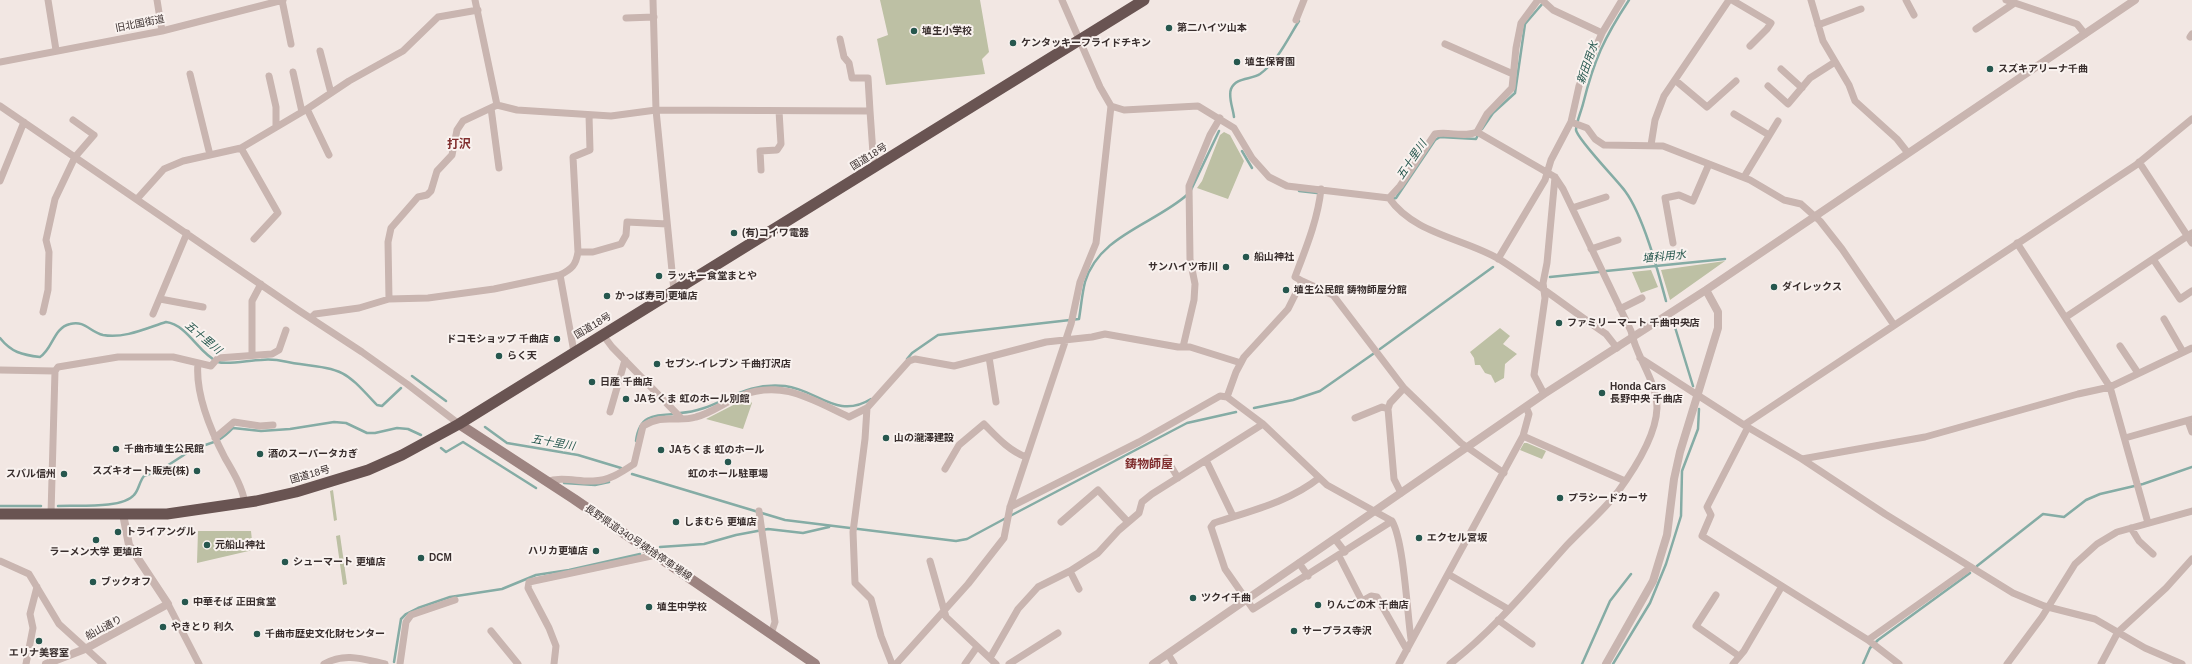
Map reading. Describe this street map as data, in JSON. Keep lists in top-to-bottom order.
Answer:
{
  "streets": {
    "highway": ["国道18号"],
    "main road": ["長野県道340号姨捨停車場線"],
    "street": ["旧北国街道", "船山通り"]
  },
  "crossings": [
    ["国道18号", "長野県道340号姨捨停車場線"]
  ],
  "districts": ["打沢", "鋳物師屋"],
  "water": ["新田用水", "五十里川", "埴科用水"],
  "places": [
    "第二ハイツ山本",
    "埴生小学校",
    "ケンタッキーフライドチキン",
    "埴生保育園",
    "スズキアリーナ千曲",
    "(有)コイワ電器",
    "船山神社",
    "サンハイツ市川",
    "ラッキー食堂まとや",
    "ダイレックス",
    "埴生公民館 鋳物師屋分館",
    "かっぱ寿司 更埴店",
    "ファミリーマート 千曲中央店",
    "ドコモショップ 千曲店",
    "らく天",
    "セブン-イレブン 千曲打沢店",
    "日産 千曲店",
    "Honda Cars 長野中央 千曲店",
    "JAちくま 虹のホール別館",
    "山の瀧澤建設",
    "千曲市埴生公民館",
    "JAちくま 虹のホール",
    "酒のスーパータカぎ",
    "虹のホール駐車場",
    "スズキオート販売(株)",
    "スバル信州",
    "プラシードカーサ",
    "しまむら 更埴店",
    "トライアングル",
    "エクセル宮坂",
    "ラーメン大学 更埴店",
    "元船山神社",
    "ハリカ更埴店",
    "DCM",
    "シューマート 更埴店",
    "ブックオフ",
    "ツクイ千曲",
    "中華そば 正田食堂",
    "りんごの木 千曲店",
    "埴生中学校",
    "やきとり 利久",
    "サープラス寺沢",
    "千曲市歴史文化財センター",
    "エリナ美容室"
  ]
}
